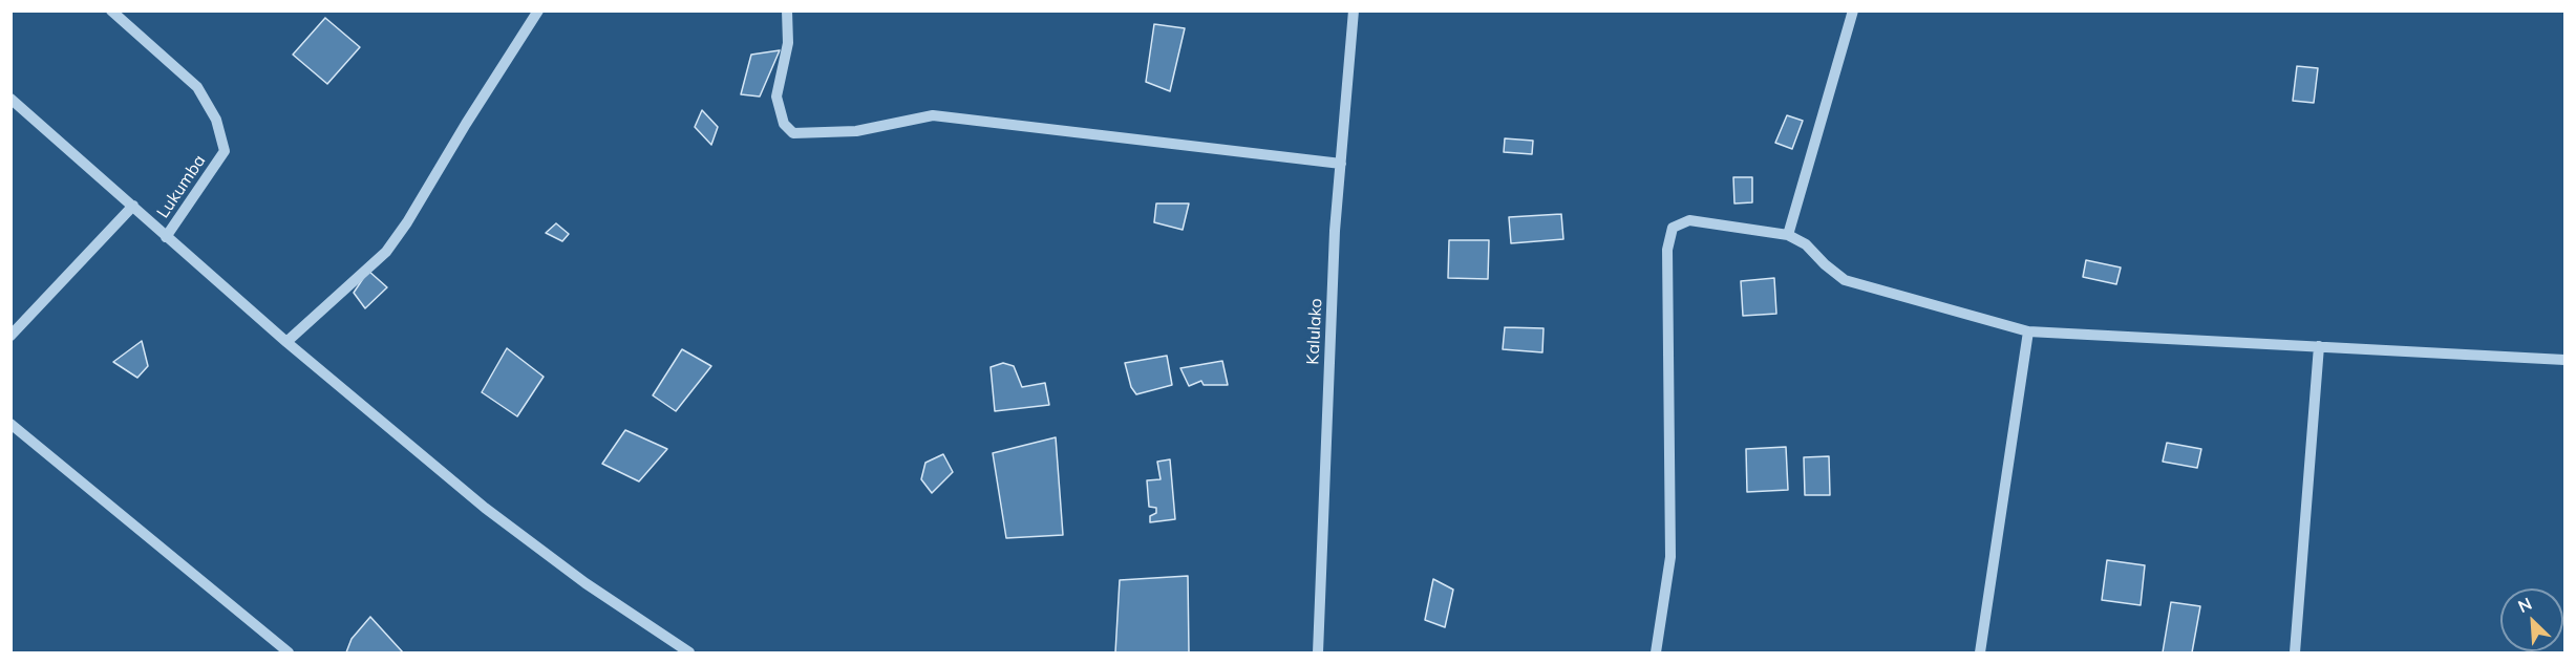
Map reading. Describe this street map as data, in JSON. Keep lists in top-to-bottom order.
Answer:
{
  "streets": {
    "street": ["Lukumba", "Kalulako"]
  },
  "north": "top left"
}
